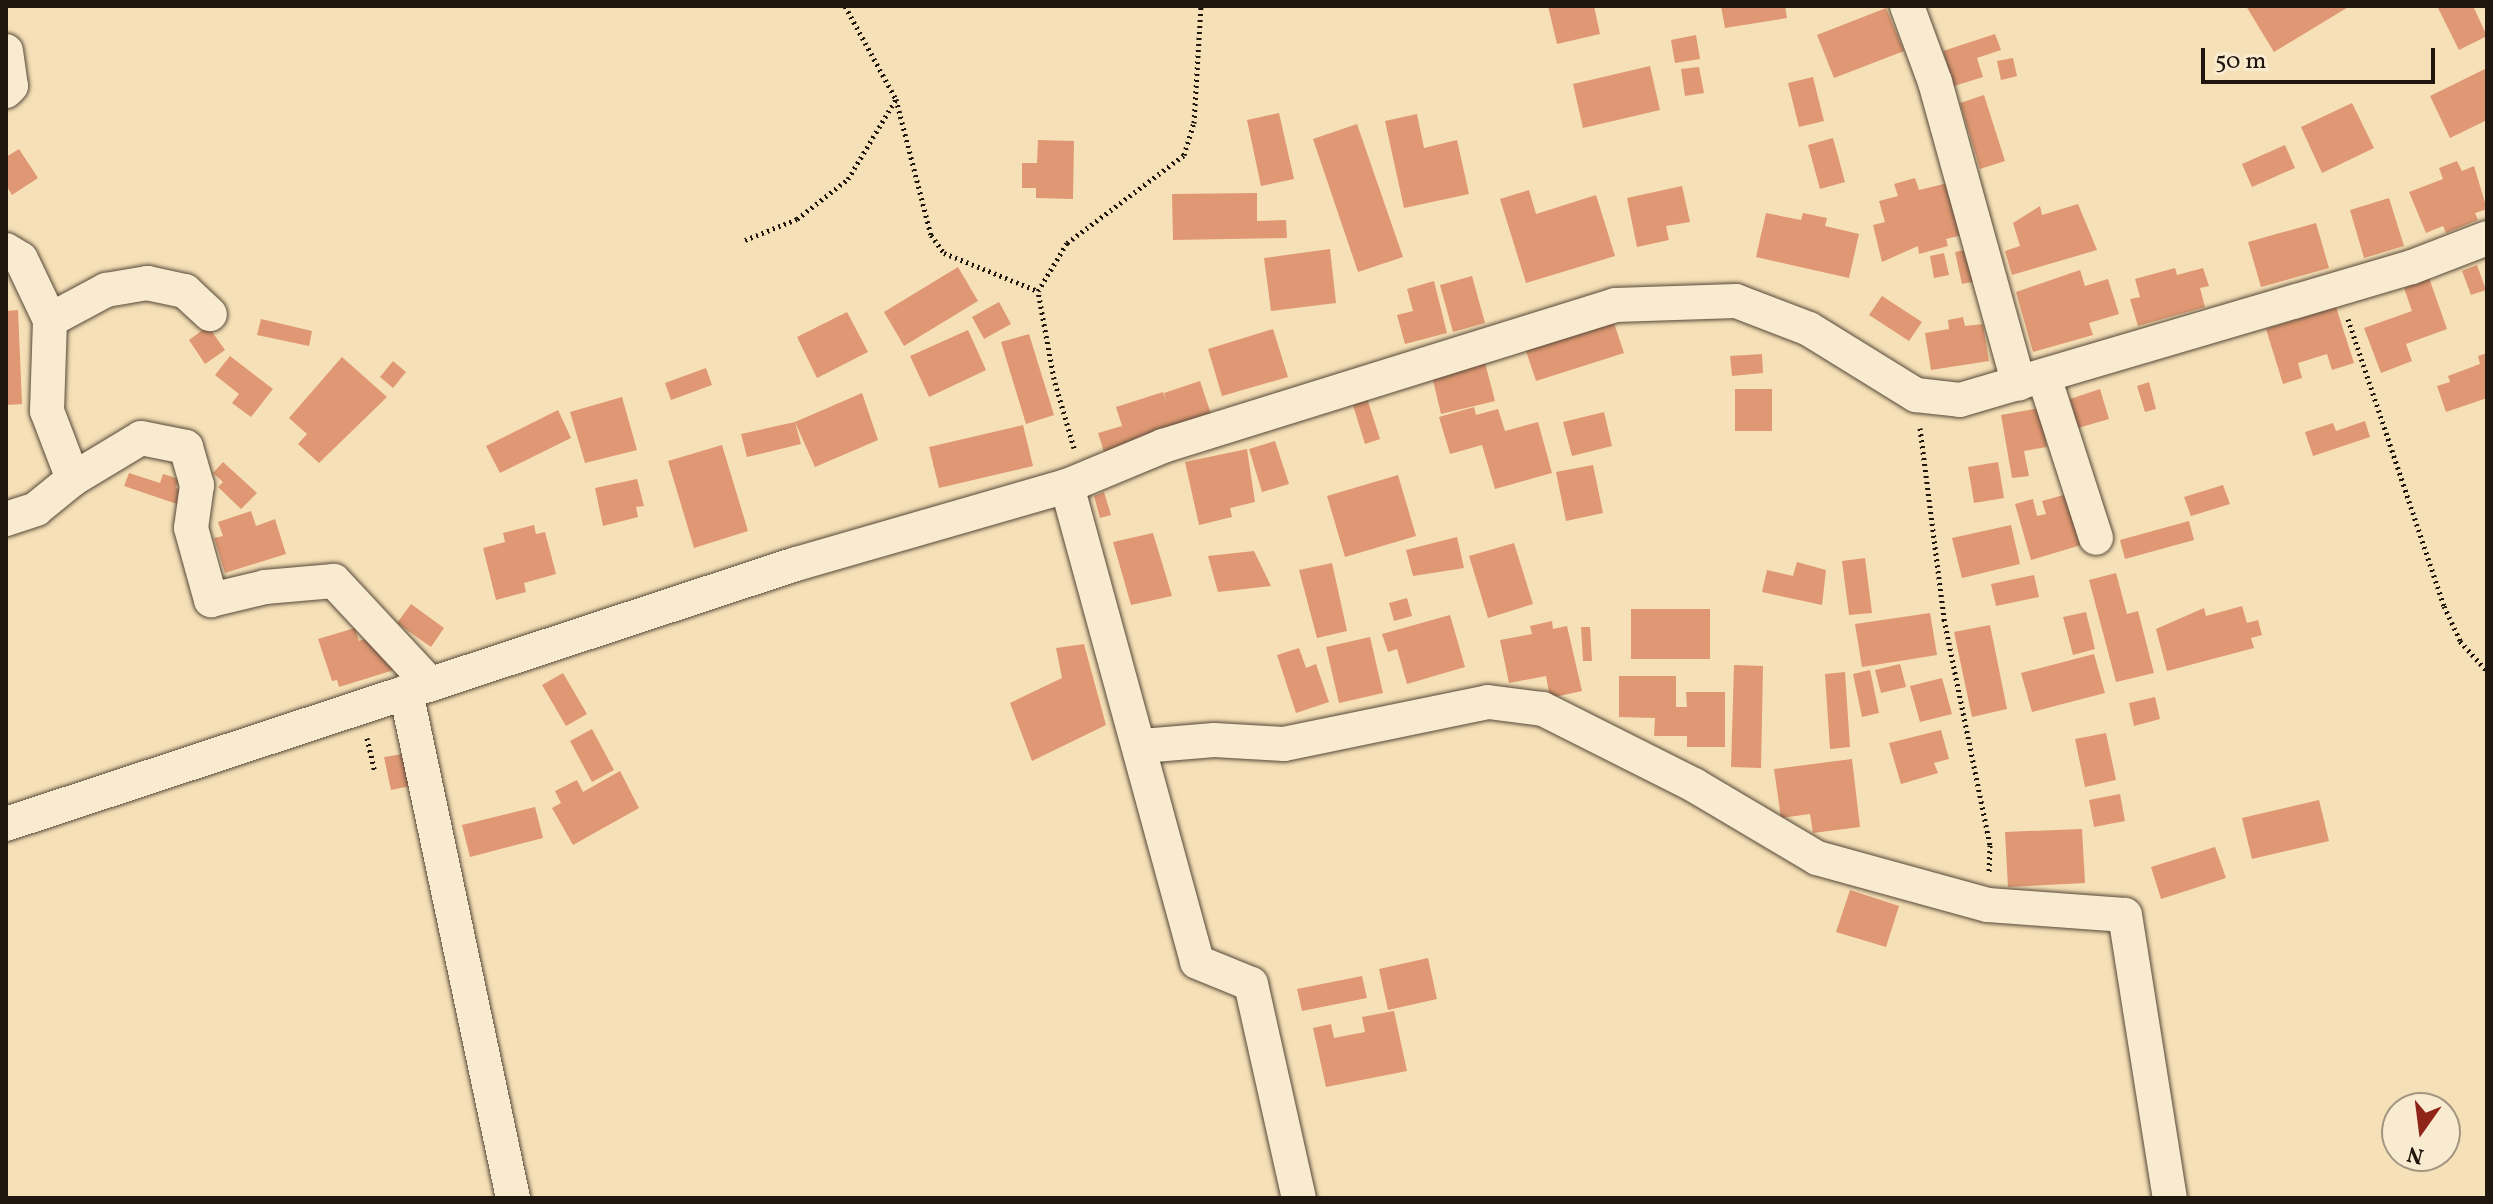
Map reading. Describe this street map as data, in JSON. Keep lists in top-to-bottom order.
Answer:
{
  "scale_bar": "50 m",
  "north": "bottom"
}
